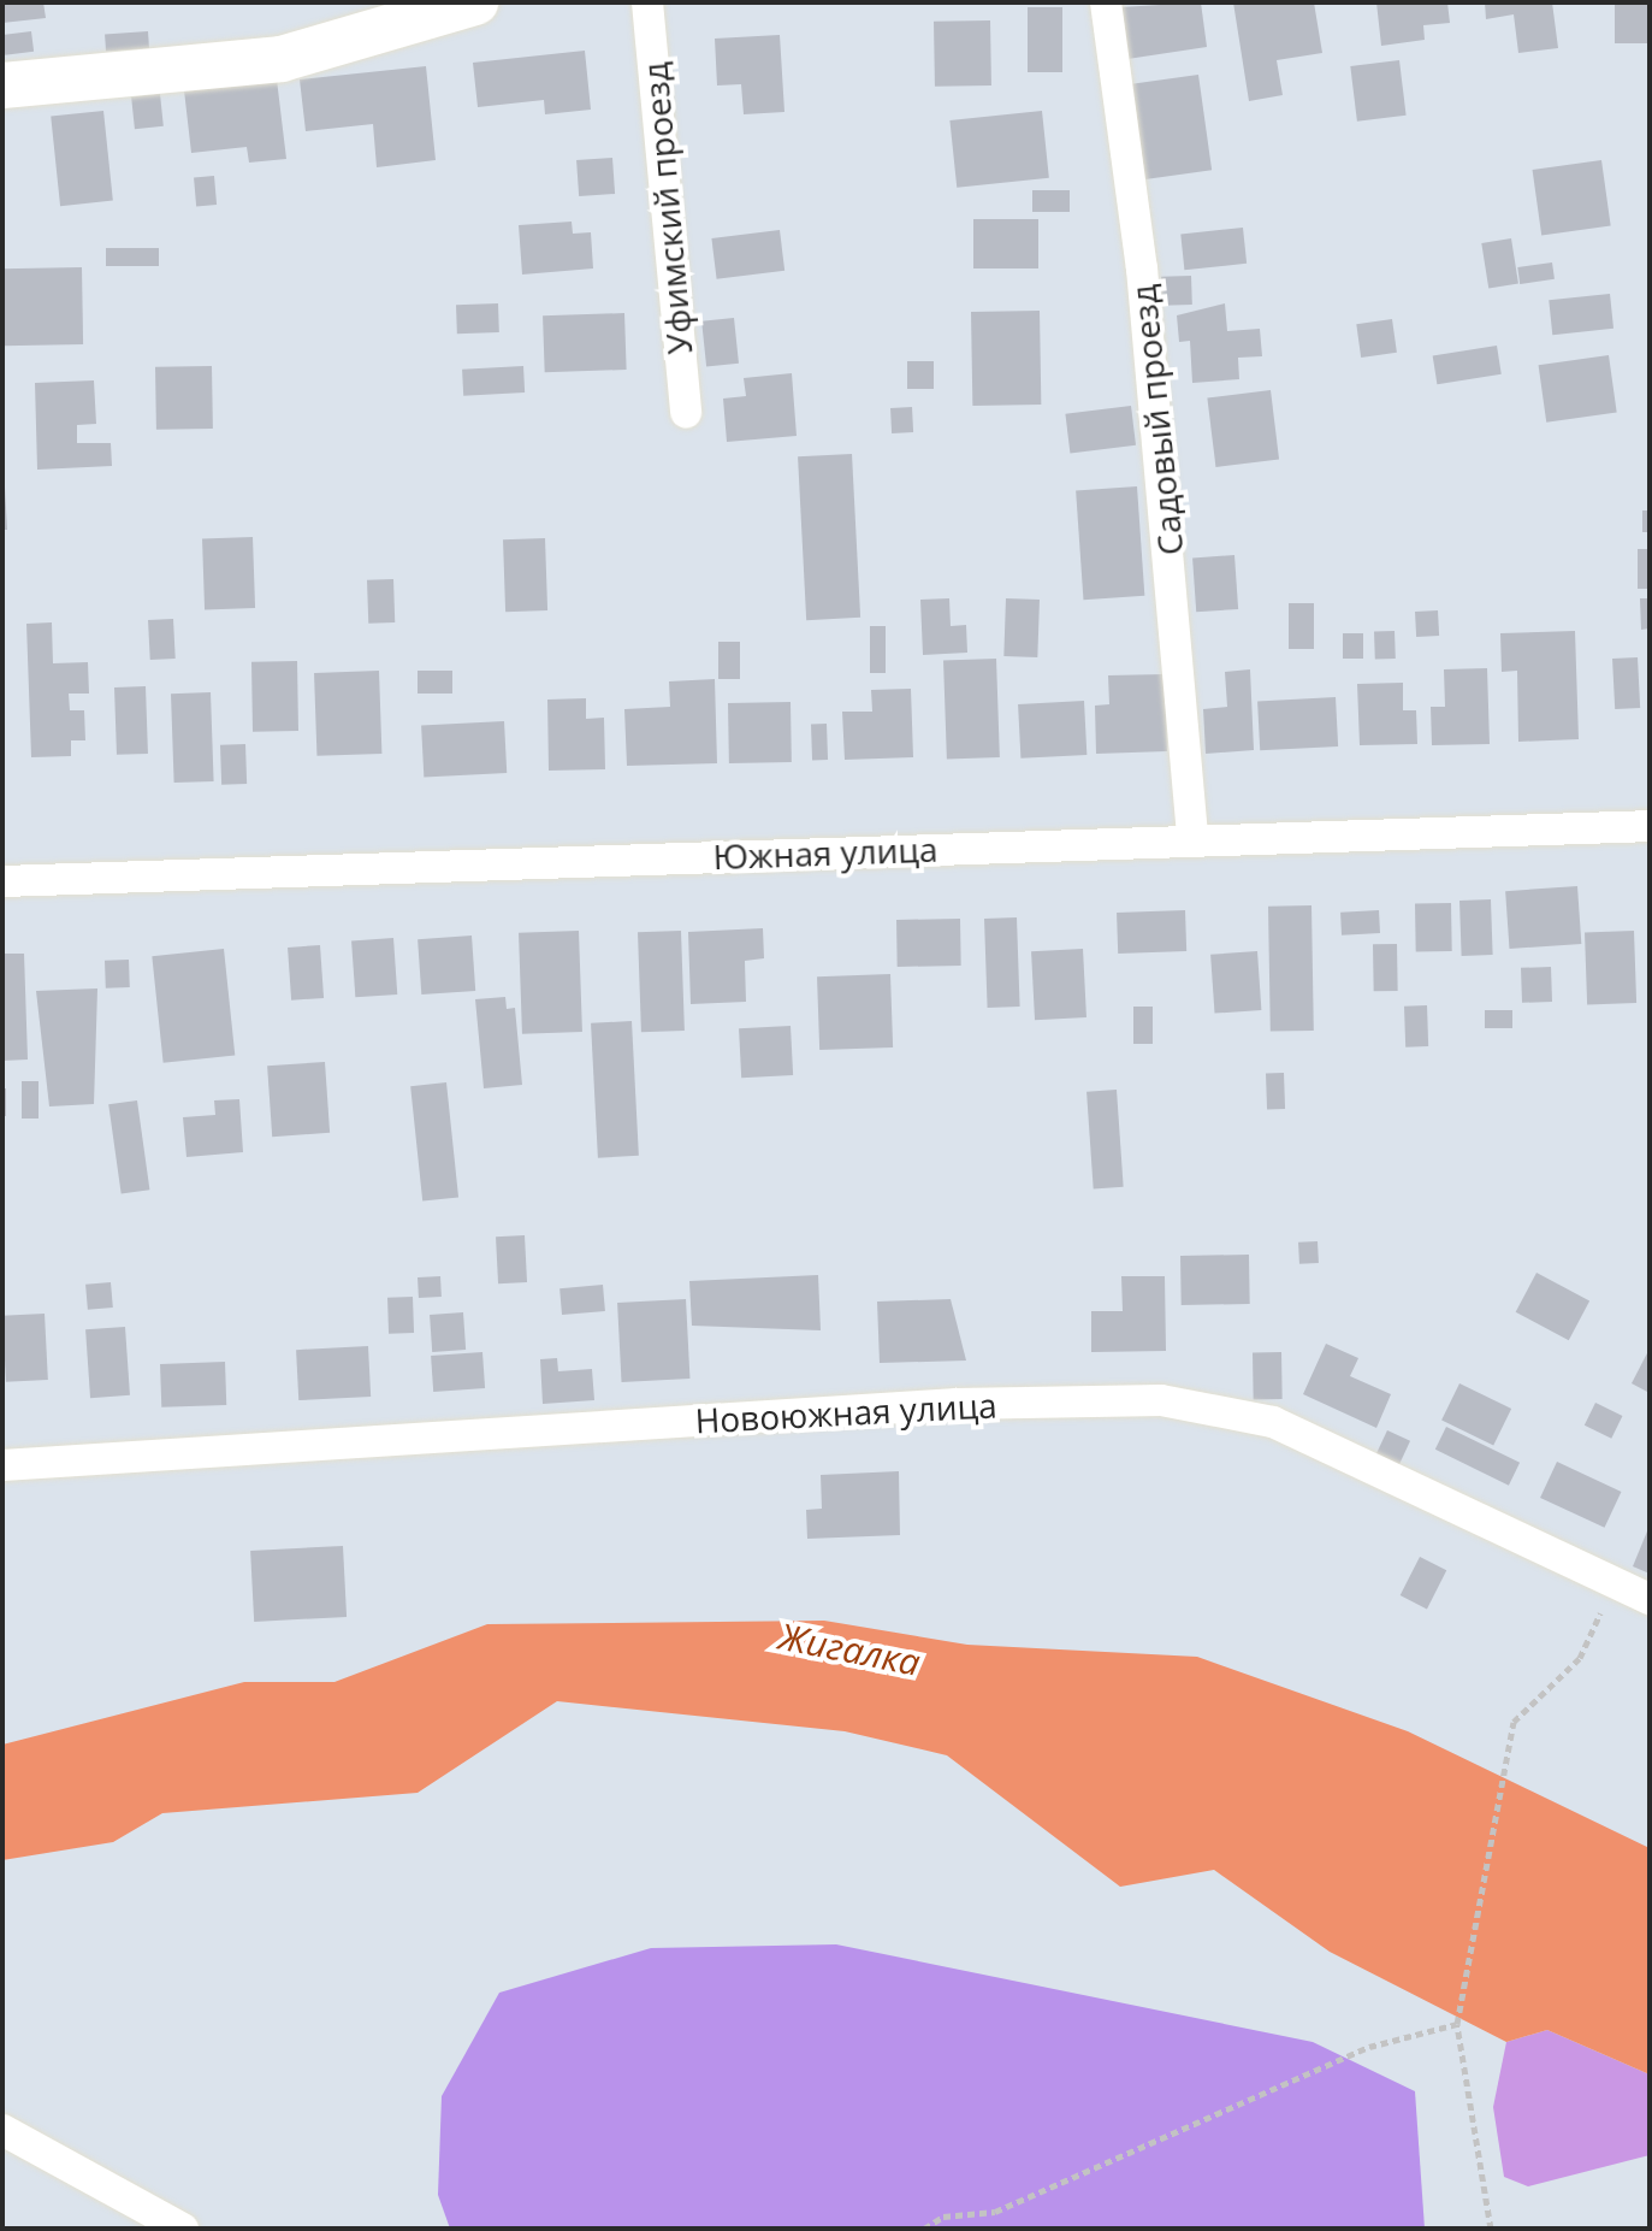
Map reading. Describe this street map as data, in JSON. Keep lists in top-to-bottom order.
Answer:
{
  "streets": {
    "street": [
      "Уфимский проезд",
      "Садовый проезд",
      "Южная улица",
      "Новоюжная улица"
    ]
  },
  "crossings": [
    ["Садовый проезд", "Южная улица"]
  ],
  "water": ["Жигалка"]
}
